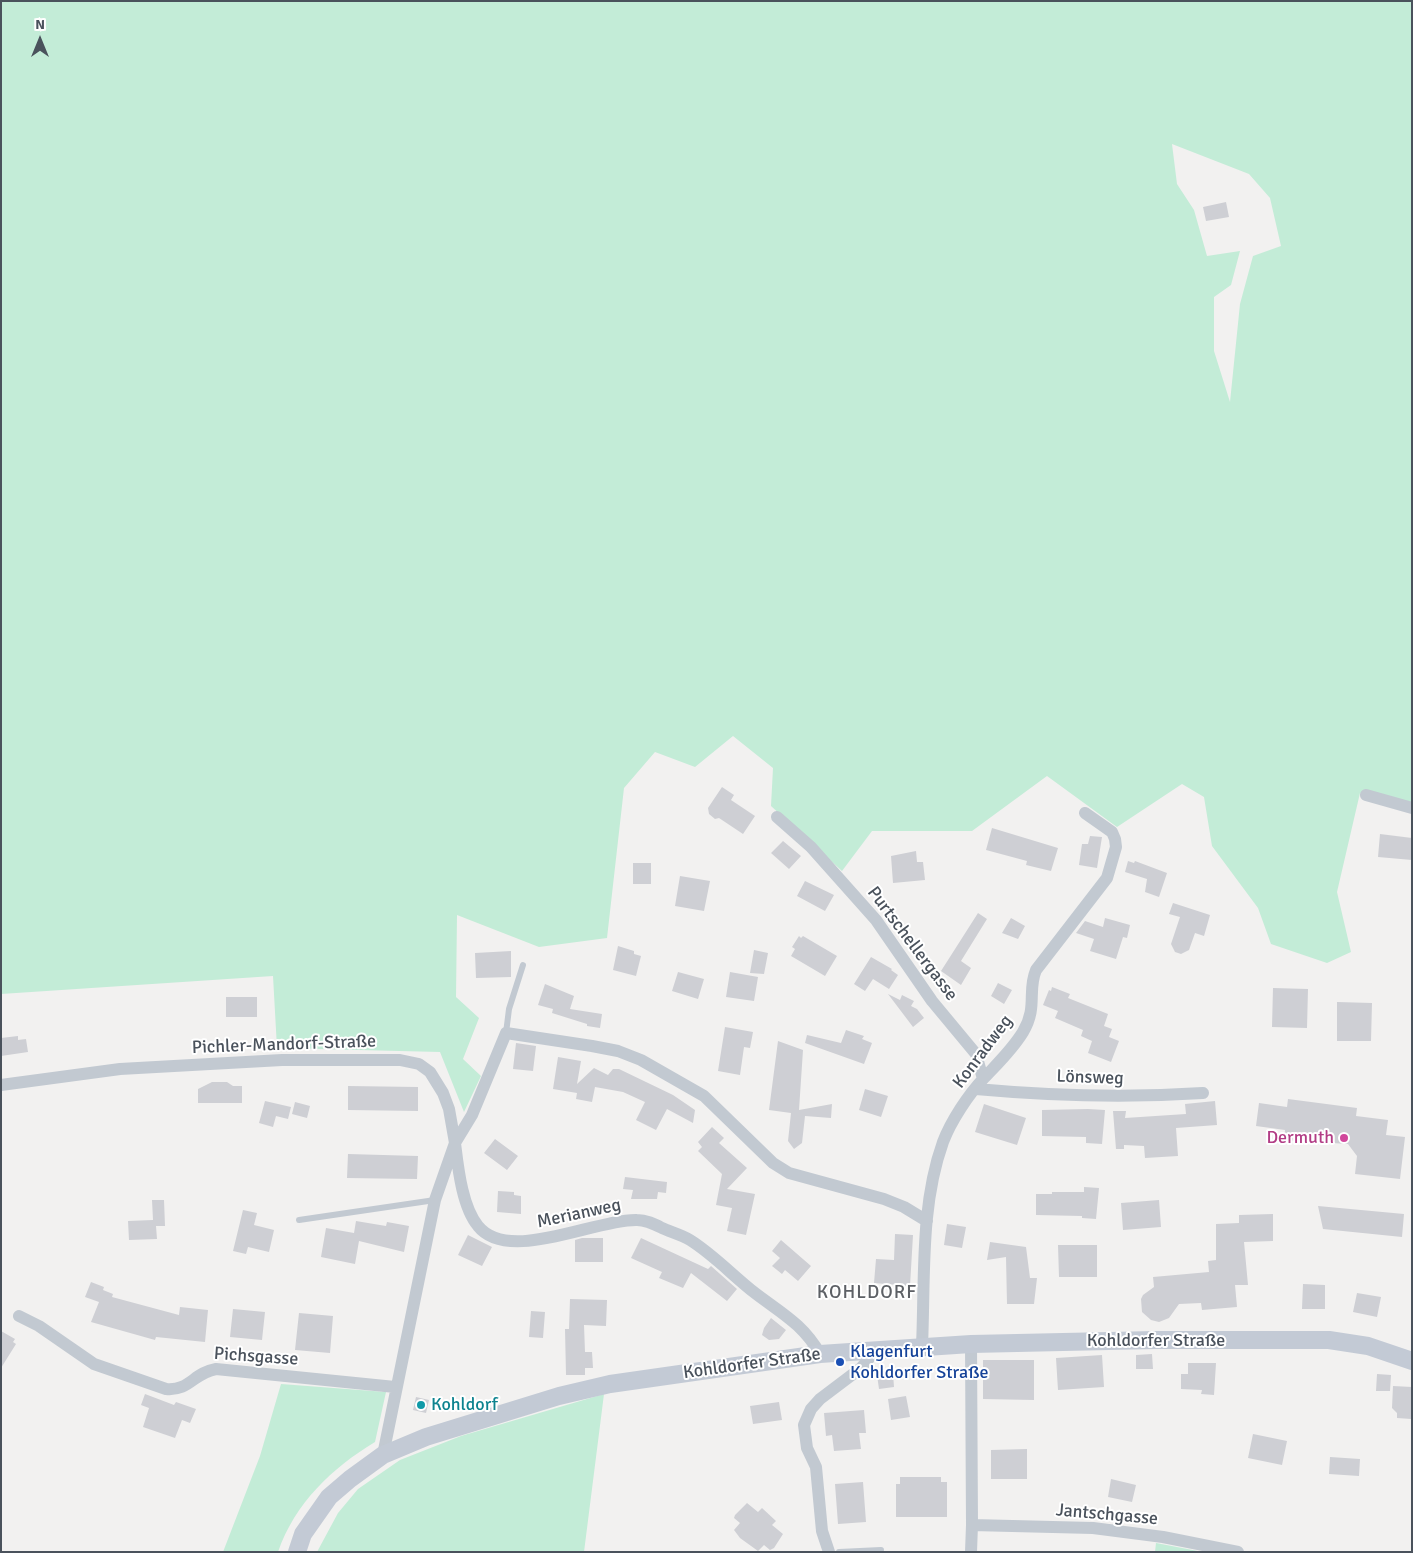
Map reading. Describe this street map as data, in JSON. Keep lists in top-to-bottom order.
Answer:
{
  "streets": {
    "street": [
      "Purtschellergasse",
      "Pichler-Mandorf-Straße",
      "Konradweg",
      "Lönsweg",
      "Merianweg",
      "Kohldorfer Straße",
      "Pichsgasse",
      "Jantschgasse"
    ]
  },
  "crossings": [
    ["Purtschellergasse", "Konradweg"],
    ["Purtschellergasse", "Lönsweg"],
    ["Pichler-Mandorf-Straße", "Merianweg"],
    ["Pichler-Mandorf-Straße", "Kohldorfer Straße"],
    ["Pichler-Mandorf-Straße", "Pichsgasse"],
    ["Konradweg", "Lönsweg"],
    ["Konradweg", "Kohldorfer Straße"],
    ["Merianweg", "Kohldorfer Straße"]
  ],
  "districts": ["KOHLDORF"],
  "places": ["Dermuth", "Klagenfurt Kohldorfer Straße", "Kohldorf"],
  "north": "top"
}
